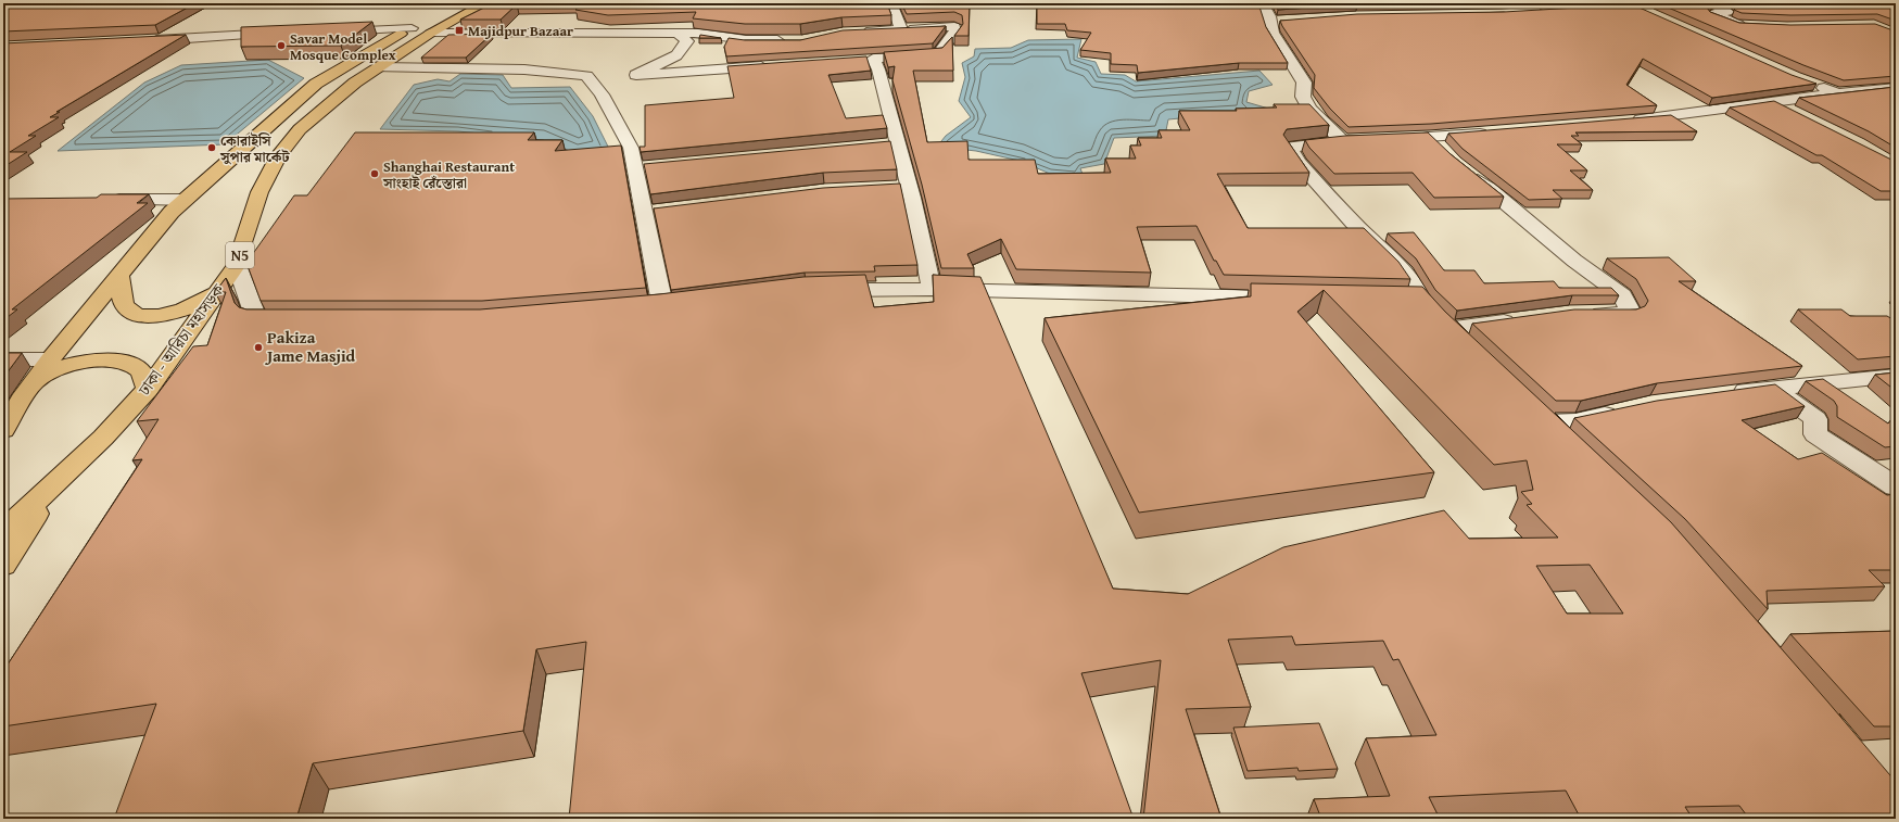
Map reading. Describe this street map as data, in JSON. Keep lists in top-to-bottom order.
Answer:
{
  "streets": {
    "highway": ["N5", "ঢাকা - আরিচা মহাসড়ক"]
  },
  "places": {
    "transit": ["Majidpur Bazaar"],
    "other": [
      "Savar Model Mosque Complex",
      "কোরাইসি সুপার মার্কেট",
      "Shanghai Restaurant সাংহাই রেঁস্তোরা",
      "Pakiza Jame Masjid"
    ]
  }
}
